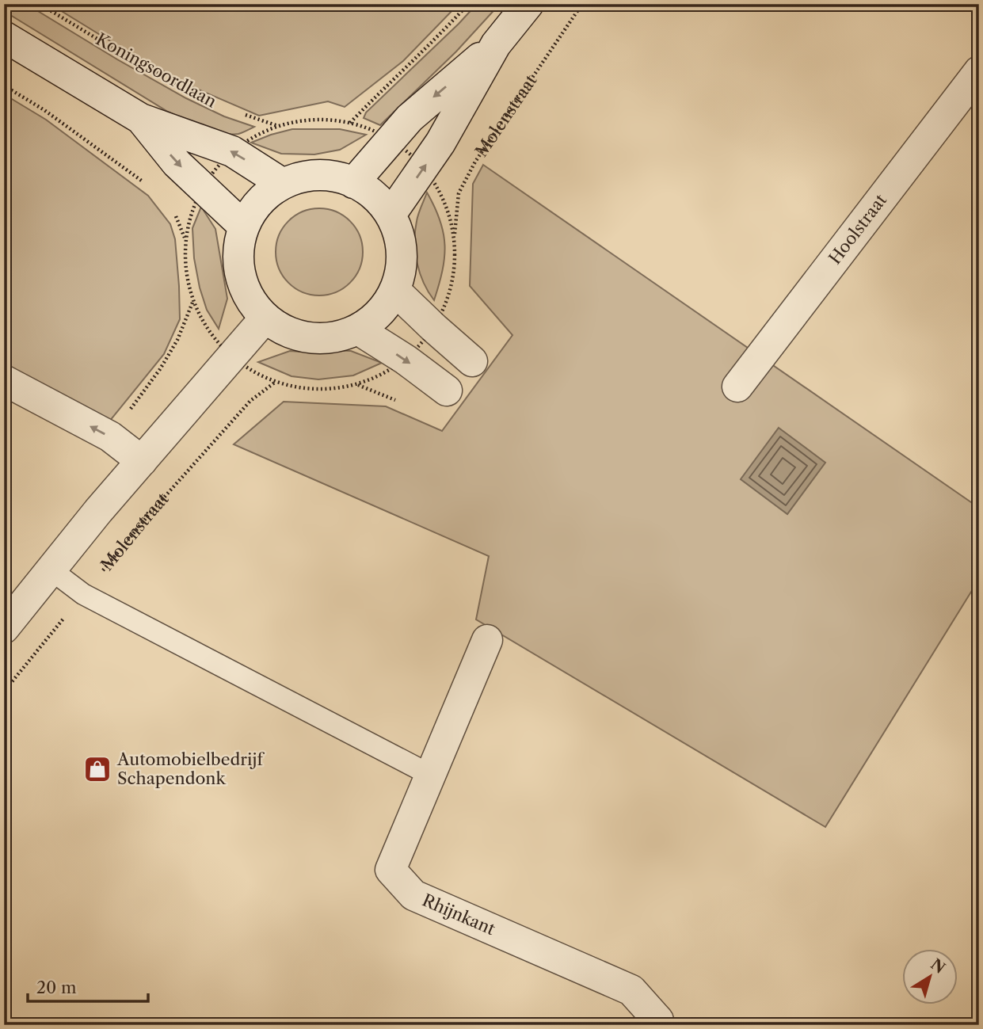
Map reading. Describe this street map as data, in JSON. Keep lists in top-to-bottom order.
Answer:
{
  "streets": {
    "street": ["Hoolstraat", "Rhijnkant"],
    "path": ["Koningsoordlaan", "Molenstraat"]
  },
  "places": {
    "shop": ["Automobielbedrijf Schapendonk"]
  },
  "scale_bar": "20 m",
  "north": "top right"
}
